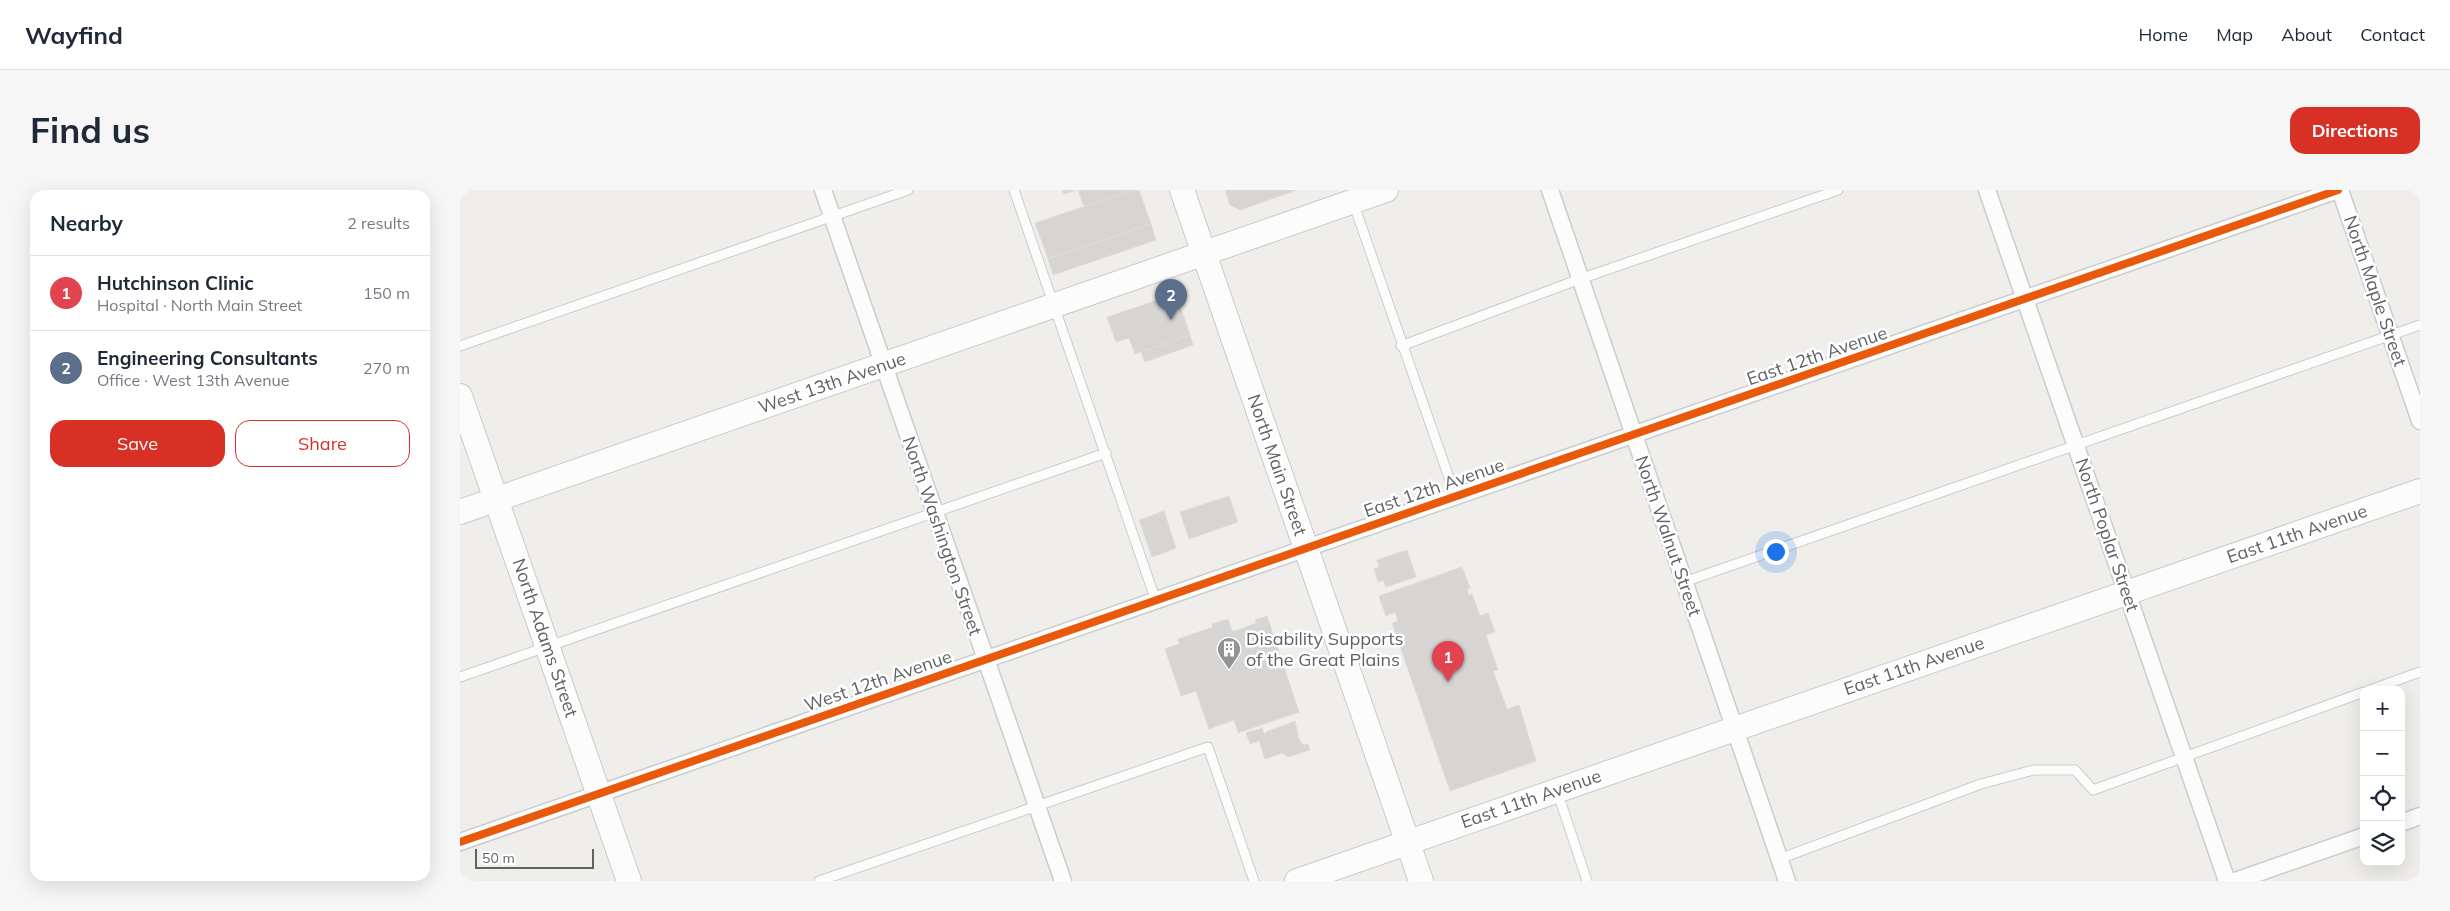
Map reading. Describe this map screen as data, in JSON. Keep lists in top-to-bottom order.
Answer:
{
  "streets": {
    "street": [
      "North Maple Street",
      "East 12th Avenue",
      "West 13th Avenue",
      "North Main Street",
      "East 11th Avenue",
      "North Poplar Street",
      "North Washington Street",
      "North Walnut Street",
      "North Adams Street",
      "West 12th Avenue"
    ]
  },
  "crossings": [
    ["North Maple Street", "East 12th Avenue"],
    ["East 12th Avenue", "North Main Street"],
    ["East 12th Avenue", "North Poplar Street"],
    ["East 12th Avenue", "North Walnut Street"],
    ["East 12th Avenue", "West 12th Avenue"],
    ["West 13th Avenue", "North Main Street"],
    ["West 13th Avenue", "North Washington Street"],
    ["West 13th Avenue", "North Adams Street"],
    ["North Main Street", "East 11th Avenue"],
    ["North Main Street", "West 12th Avenue"],
    ["East 11th Avenue", "North Poplar Street"],
    ["East 11th Avenue", "North Walnut Street"],
    ["North Washington Street", "West 12th Avenue"],
    ["North Adams Street", "West 12th Avenue"]
  ],
  "places": {
    "building": ["Disability Supports of the Great Plains"]
  },
  "scale_bar": "50 m",
  "page": {
    "header": "Wayfind",
    "nav": [
      "Home",
      "Map",
      "About",
      "Contact"
    ],
    "buttons": [
      "Directions",
      ["Save", "Share"]
    ],
    "title": "Find us",
    "heading": ["Nearby", "2 results"],
    "list": [
      {
        "mark": "1",
        "name": "Hutchinson Clinic",
        "note": "Hospital · North Main Street",
        "value": "150 m"
      },
      {
        "mark": "2",
        "name": "Engineering Consultants",
        "note": "Office · West 13th Avenue",
        "value": "270 m"
      }
    ],
    "pins": ["2", "1"],
    "map_buttons": ["+", "−"],
    "scale": "50 m"
  }
}
